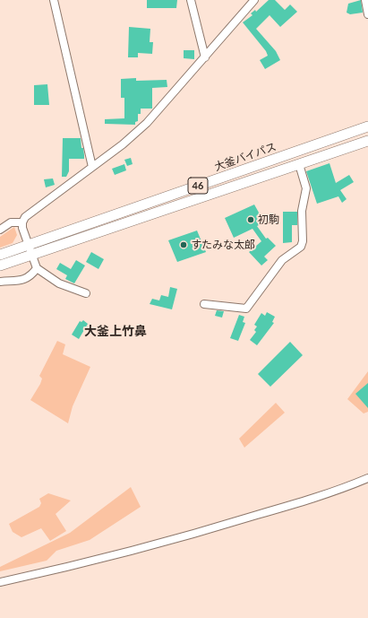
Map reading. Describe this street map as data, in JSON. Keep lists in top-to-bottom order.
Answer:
{
  "streets": {
    "highway": ["大釜バイパス", "46"]
  },
  "crossings": [
    ["大釜バイパス", "46"]
  ],
  "districts": ["大釜上竹鼻"],
  "places": ["初駒", "すたみな太郎"]
}
